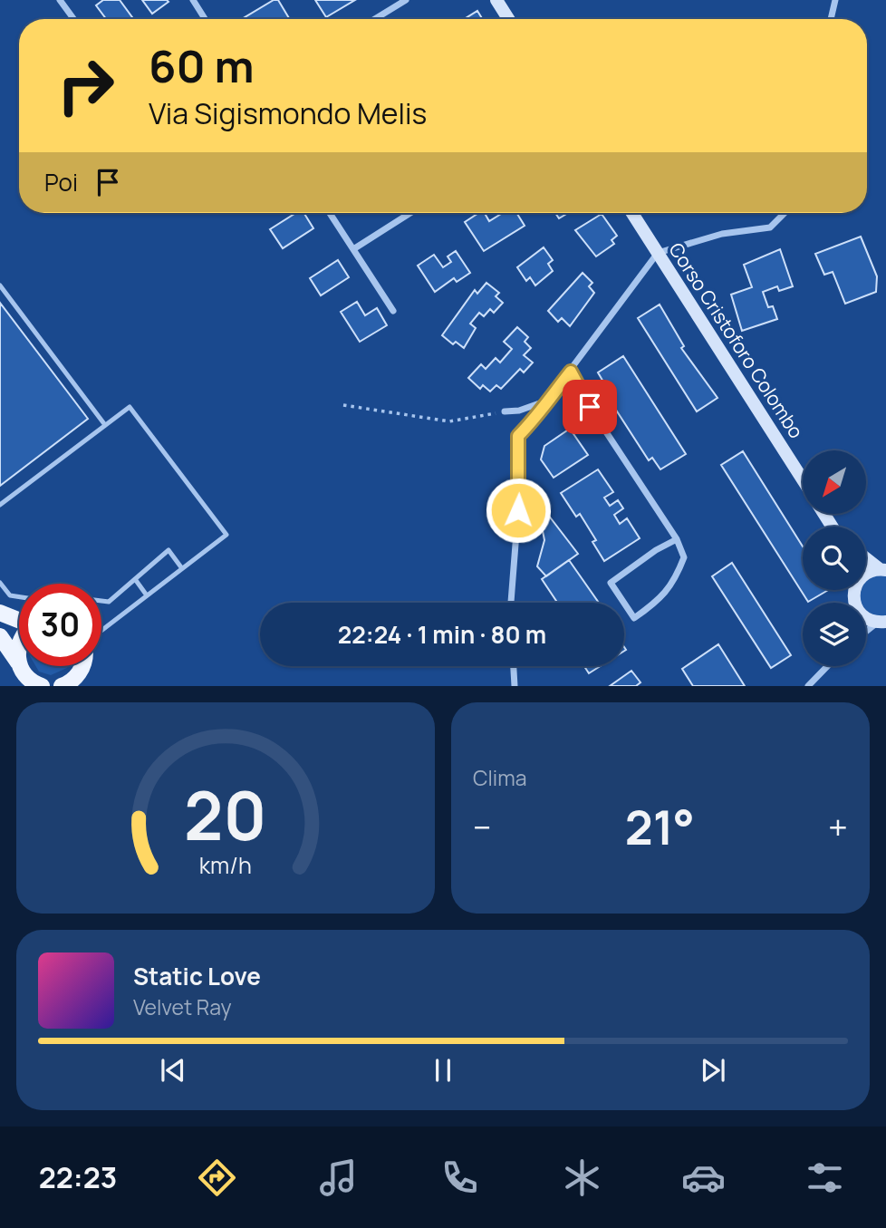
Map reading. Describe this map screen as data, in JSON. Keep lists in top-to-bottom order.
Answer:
{
  "streets": {
    "street": ["Corso Cristoforo Colombo"]
  },
  "north": "bottom left",
  "page": {
    "turn": ["60 m", "Via Sigismondo Melis"],
    "then": "Poi",
    "limit": "30",
    "trip": "22:24 · 1 min · 80 m",
    "tile": "Clima",
    "heat": ["−", "21°", "+"],
    "song": ["Static Love", "Velvet Ray"],
    "tabs": "22:23",
    "gauge": ["20", "km/h"]
  }
}
